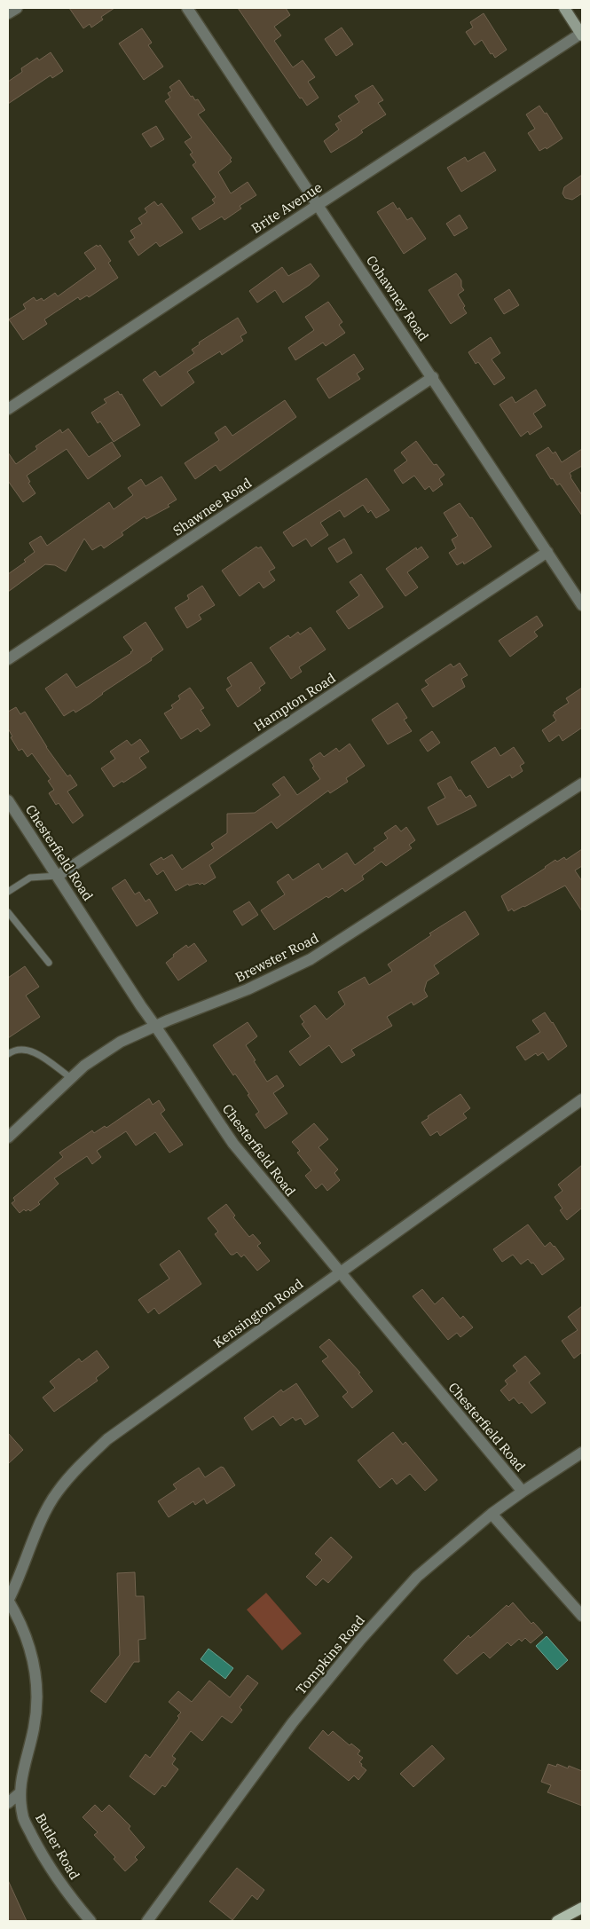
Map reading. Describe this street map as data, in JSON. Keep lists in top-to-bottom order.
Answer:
{
  "streets": {
    "street": [
      "Brite Avenue",
      "Cohawney Road",
      "Shawnee Road",
      "Hampton Road",
      "Chesterfield Road",
      "Brewster Road",
      "Kensington Road",
      "Tompkins Road",
      "Butler Road"
    ]
  },
  "crossings": [
    ["Brite Avenue", "Cohawney Road"],
    ["Cohawney Road", "Shawnee Road"],
    ["Cohawney Road", "Hampton Road"],
    ["Hampton Road", "Chesterfield Road"],
    ["Chesterfield Road", "Brewster Road"],
    ["Chesterfield Road", "Kensington Road"],
    ["Chesterfield Road", "Tompkins Road"],
    ["Kensington Road", "Butler Road"]
  ]
}
